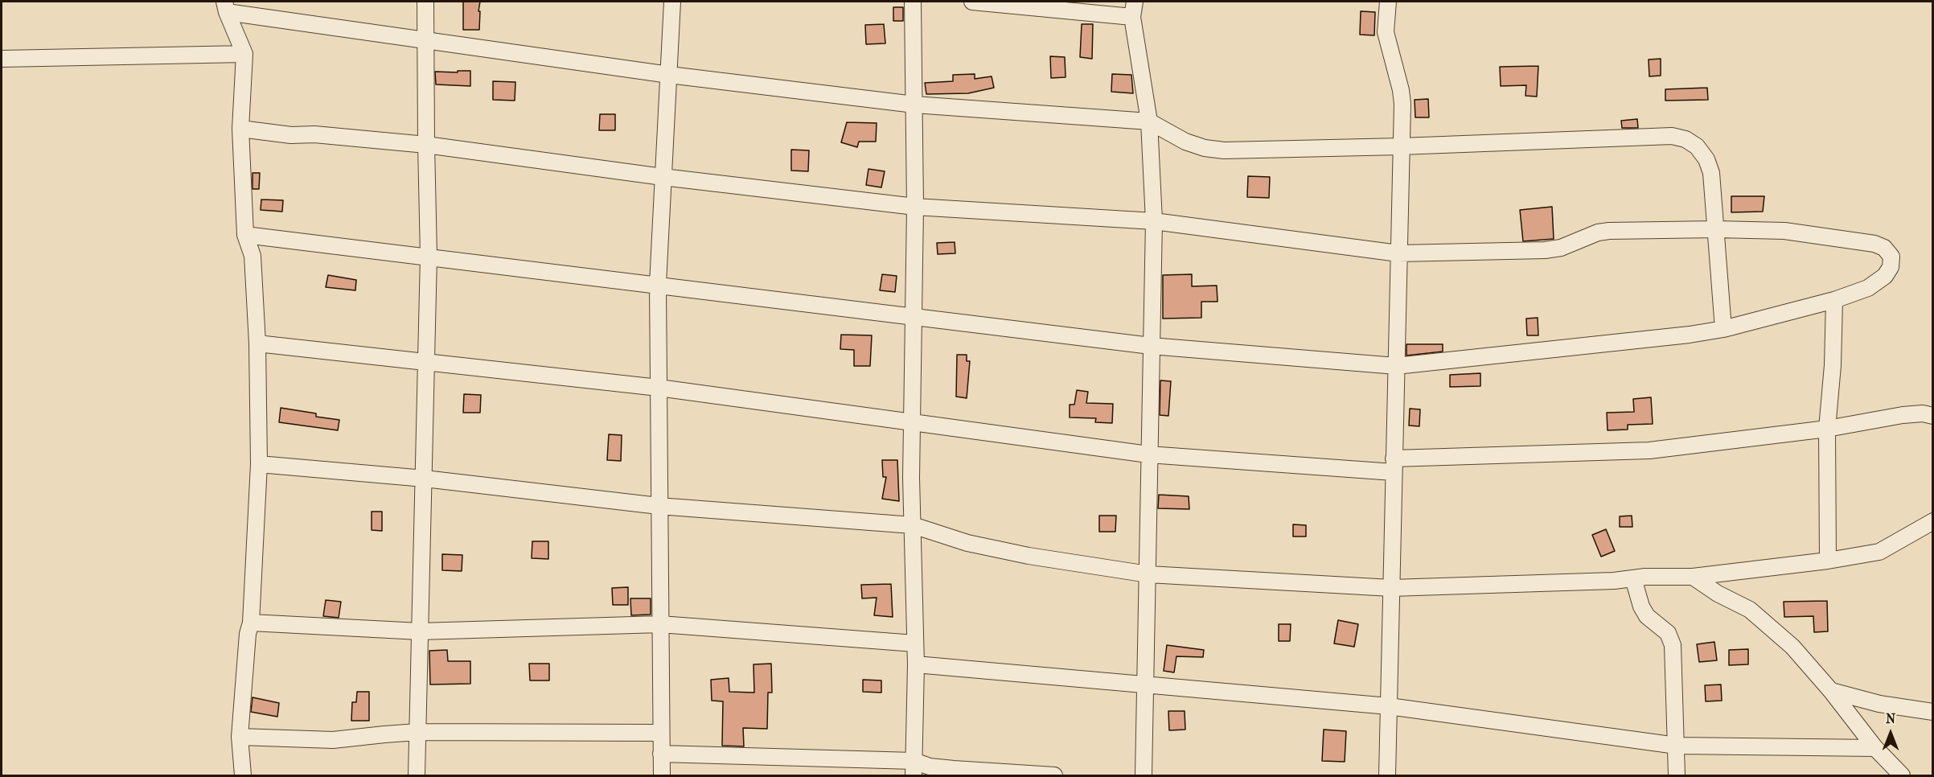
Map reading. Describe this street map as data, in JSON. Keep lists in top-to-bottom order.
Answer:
{
  "north": "top"
}
